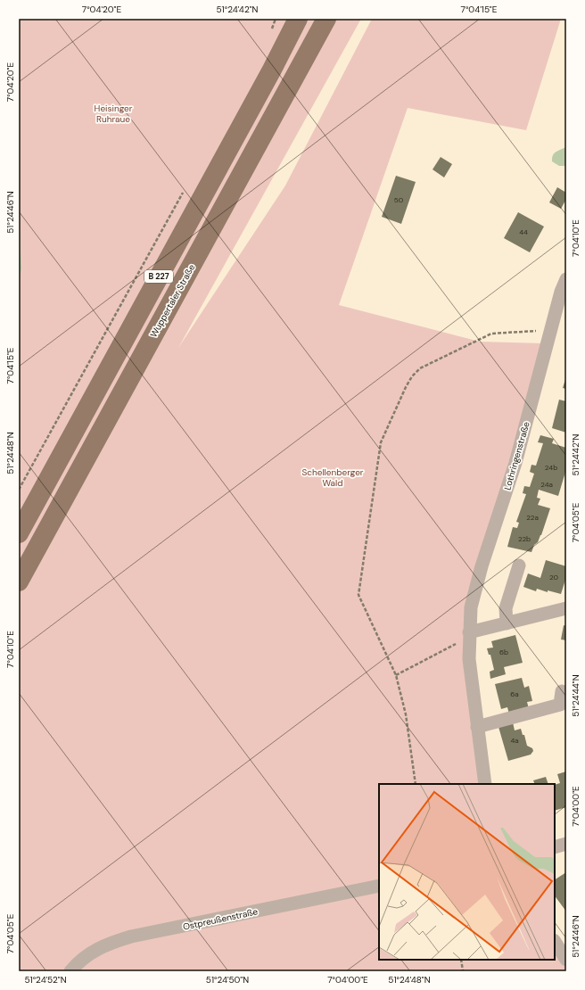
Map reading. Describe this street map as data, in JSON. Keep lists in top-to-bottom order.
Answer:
{
  "streets": {
    "main road": ["B 227", "Wuppertaler Straße"],
    "street": ["Lothringenstraße", "Ostpreußenstraße"]
  },
  "parks": ["Heisinger Ruhraue", "Schellenberger Wald"],
  "house_numbers": [
    "50",
    "44",
    "24b",
    "24a",
    "22a",
    "22b",
    "20",
    "6b",
    "6a",
    "4a"
  ],
  "coordinates": [
    "7°04'20\"E",
    "51°24'42\"N",
    "7°04'15\"E",
    "51°24'46\"N",
    "7°04'10\"E",
    "51°24'48\"N",
    "7°04'05\"E",
    "51°24'44\"N",
    "7°04'00\"E",
    "51°24'52\"N",
    "51°24'50\"N"
  ]
}
